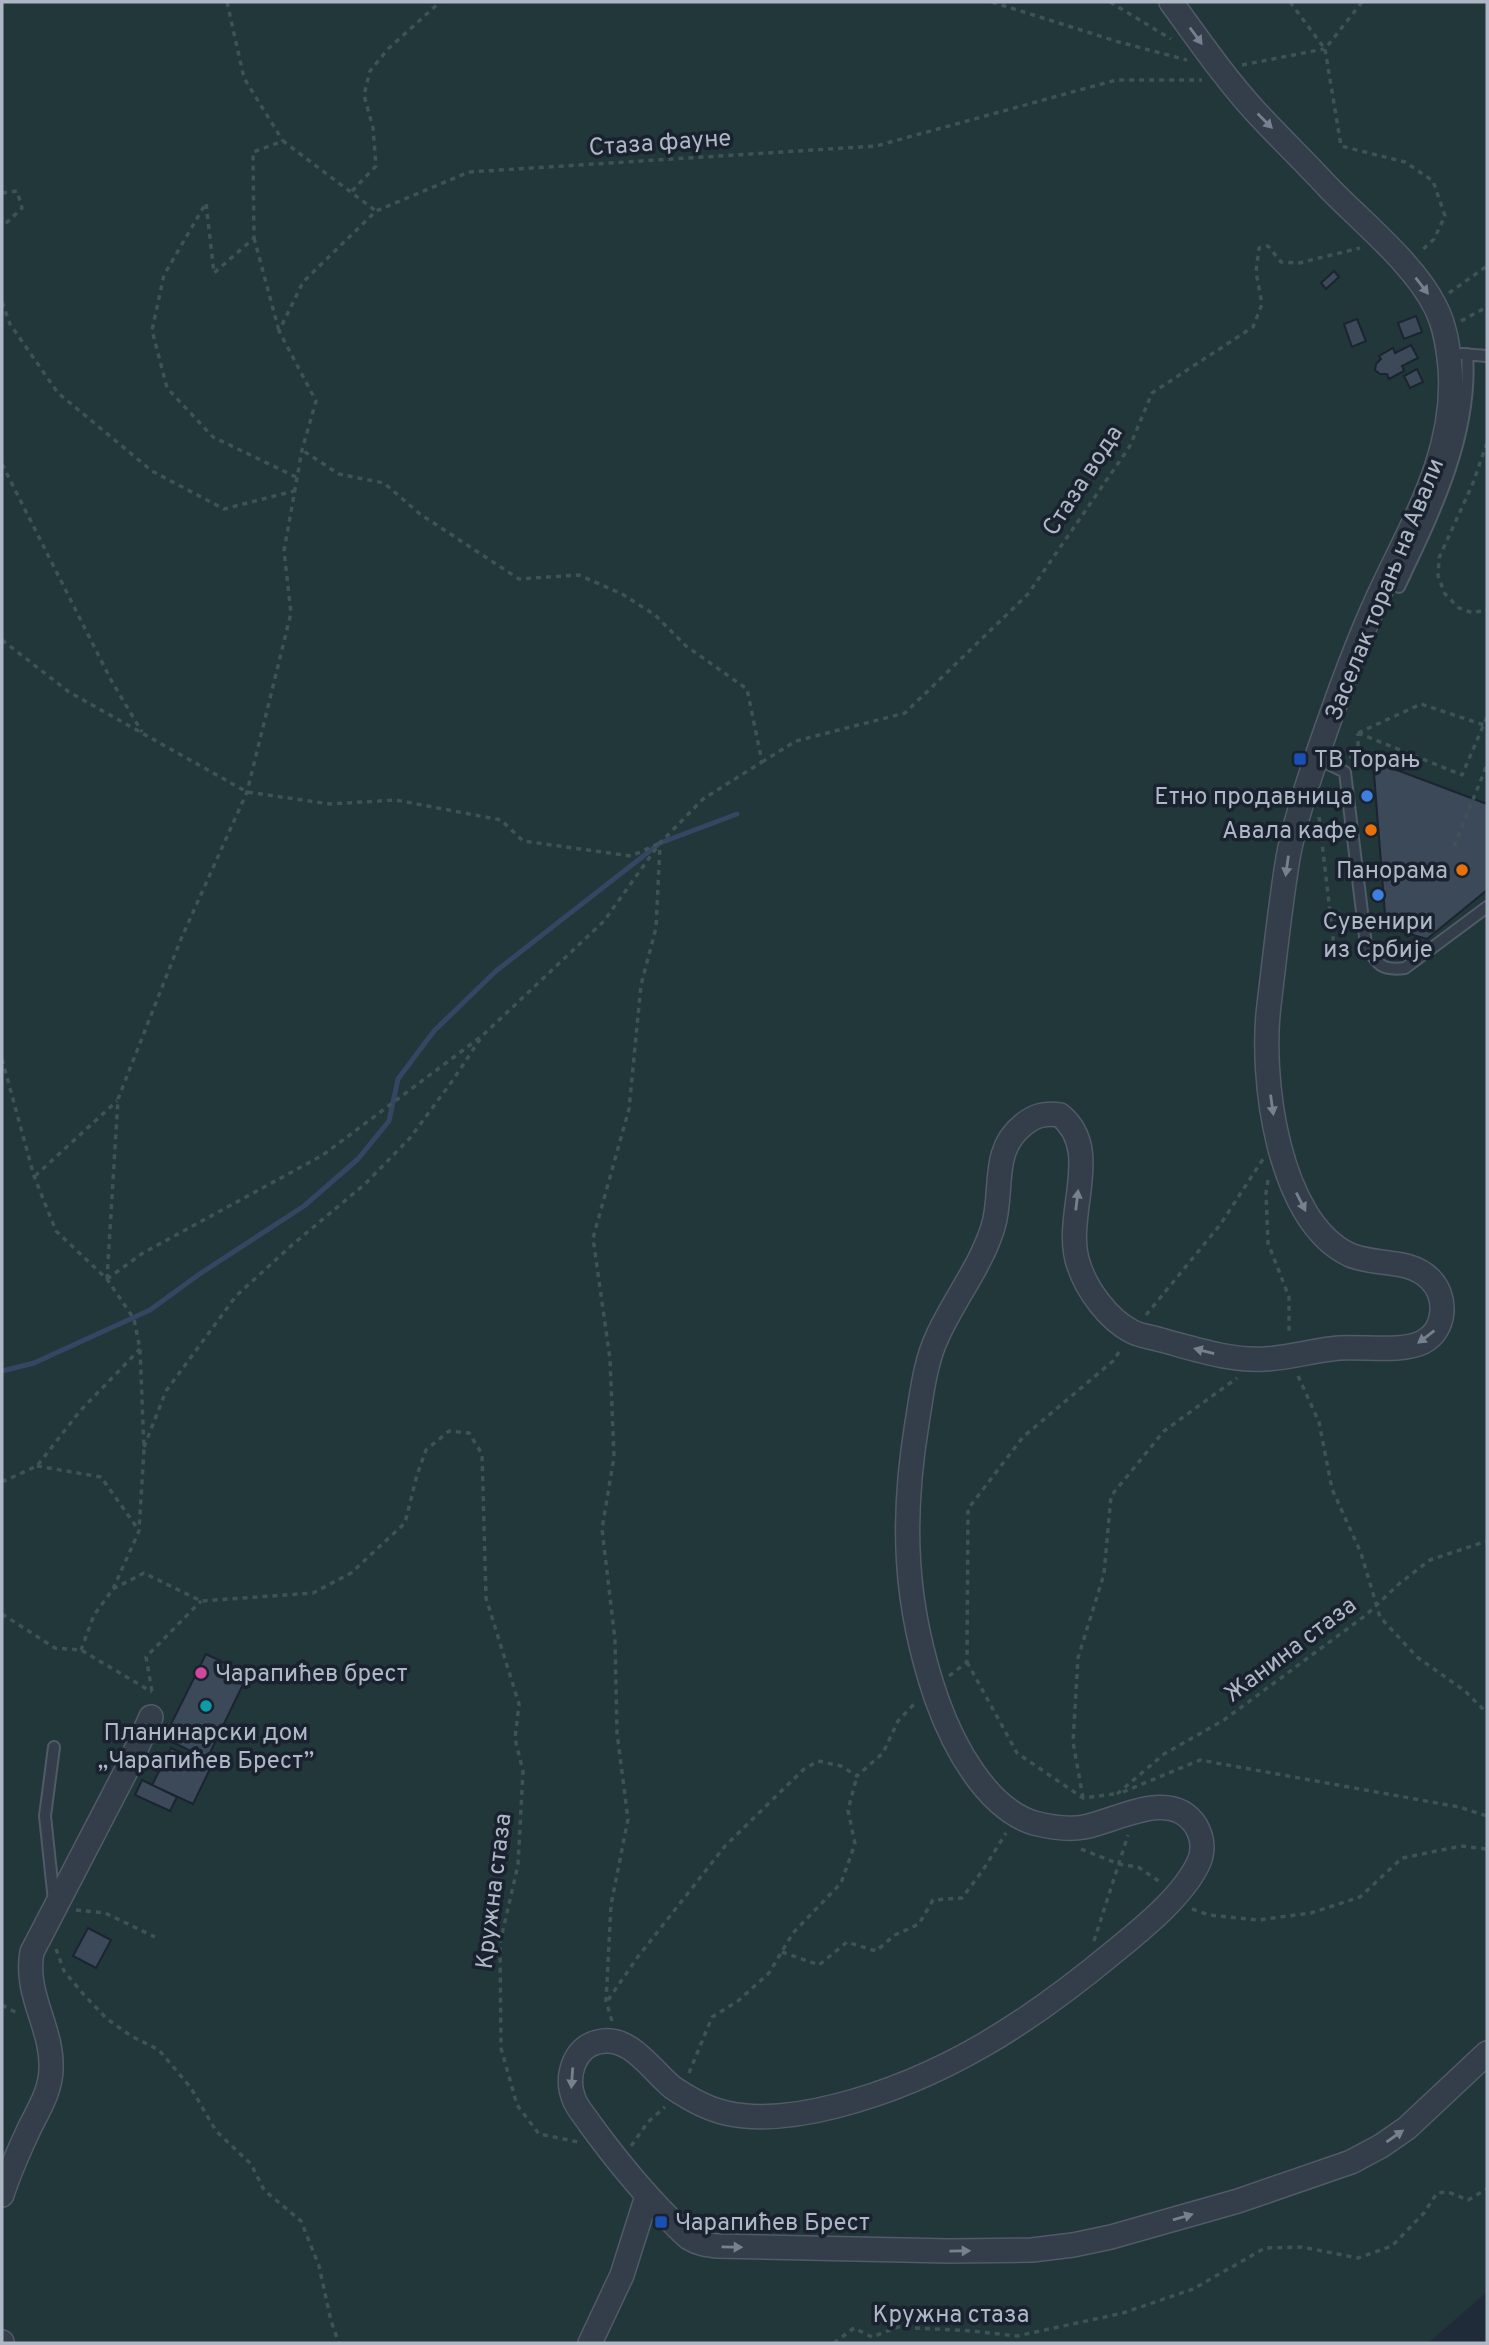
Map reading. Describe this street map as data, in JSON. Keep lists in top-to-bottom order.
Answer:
{
  "streets": {
    "street": ["Заселак торањ на Авали"],
    "path": [
      "Стаза фауне",
      "Стаза вода",
      "Жанина стаза",
      "Кружна стаза"
    ]
  },
  "crossings": [
    ["Стаза фауне", "Заселак торањ на Авали"],
    ["Стаза вода", "Заселак торањ на Авали"]
  ],
  "places": {
    "transit": ["ТВ Торањ", "Чарапићев Брест"],
    "other": [
      "Етно продавница",
      "Авала кафе",
      "Панорама",
      "Сувенири из Србије",
      "Чарапићев брест",
      "Планинарски дом „Чарапићев Брест”"
    ]
  }
}
